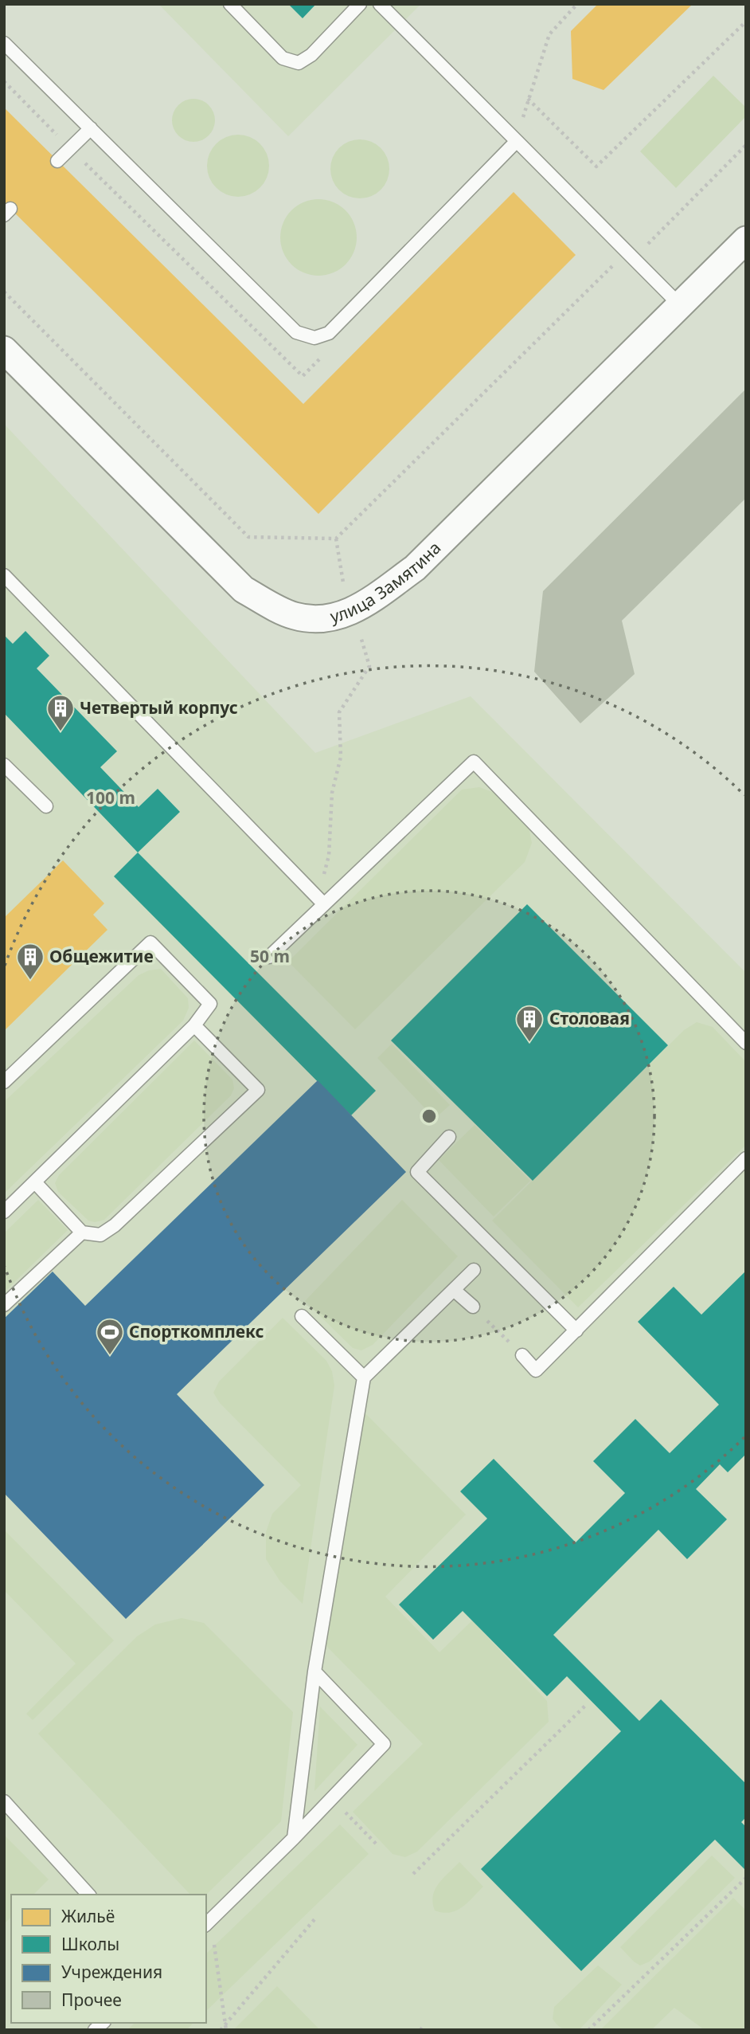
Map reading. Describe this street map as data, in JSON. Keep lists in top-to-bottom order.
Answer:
{
  "streets": {
    "street": ["улица Замятина"]
  },
  "places": {
    "building": ["Четвертый корпус", "Общежитие", "Столовая"],
    "sports": ["Спорткомплекс"]
  },
  "legend": [
    "Жильё",
    "Школы",
    "Учреждения",
    "Прочее"
  ],
  "rings": ["100 m", "50 m"]
}
